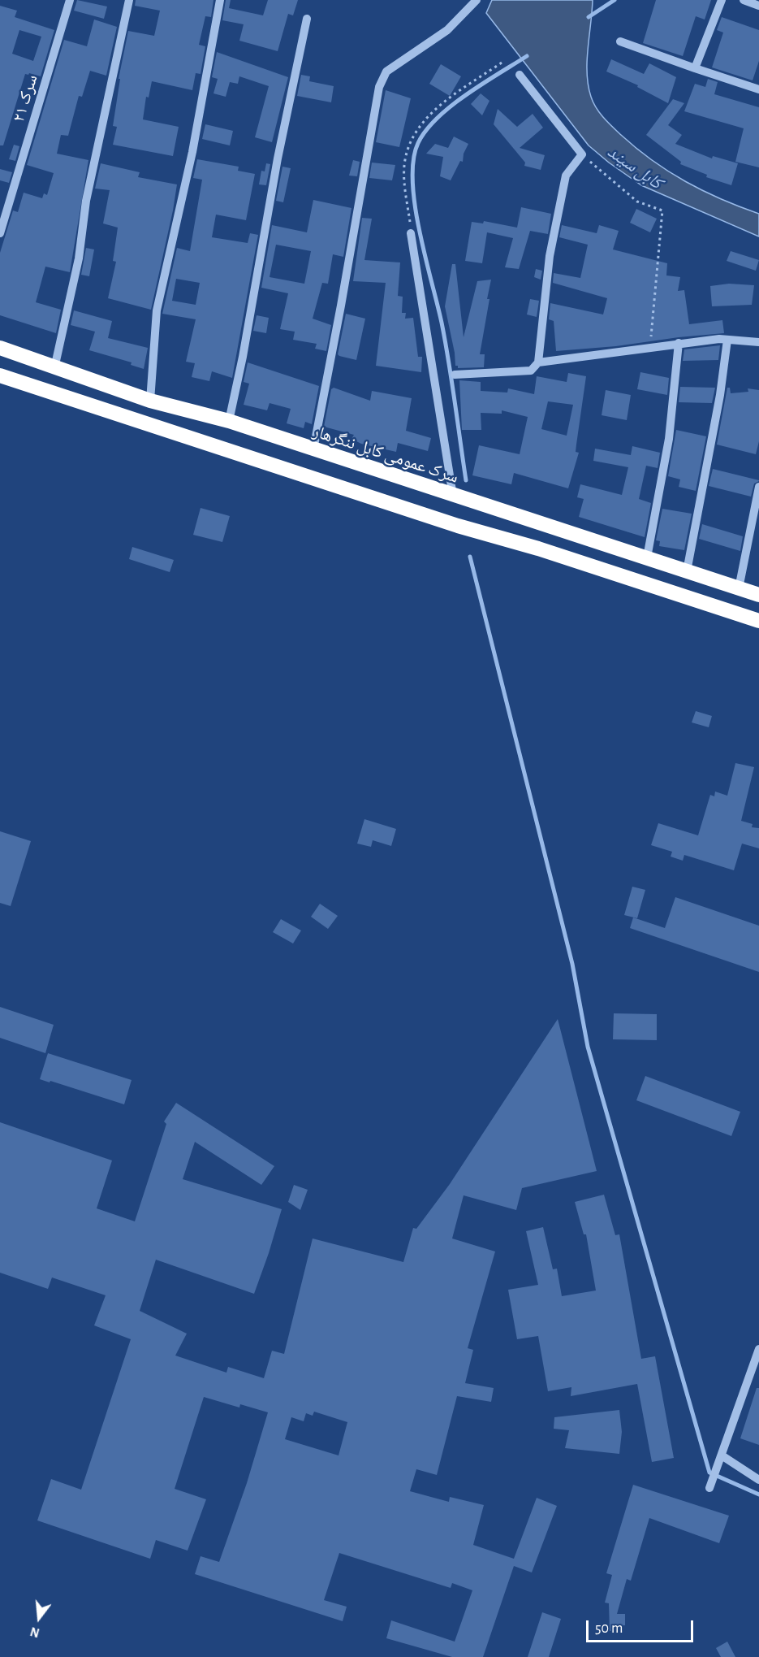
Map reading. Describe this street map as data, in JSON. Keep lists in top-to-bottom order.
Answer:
{
  "streets": {
    "highway": ["سرک عمومی کابل ننگرهار"],
    "street": ["سرک ۲۱"]
  },
  "water": ["کابل سيند"],
  "scale_bar": "50 m",
  "north": "bottom"
}
